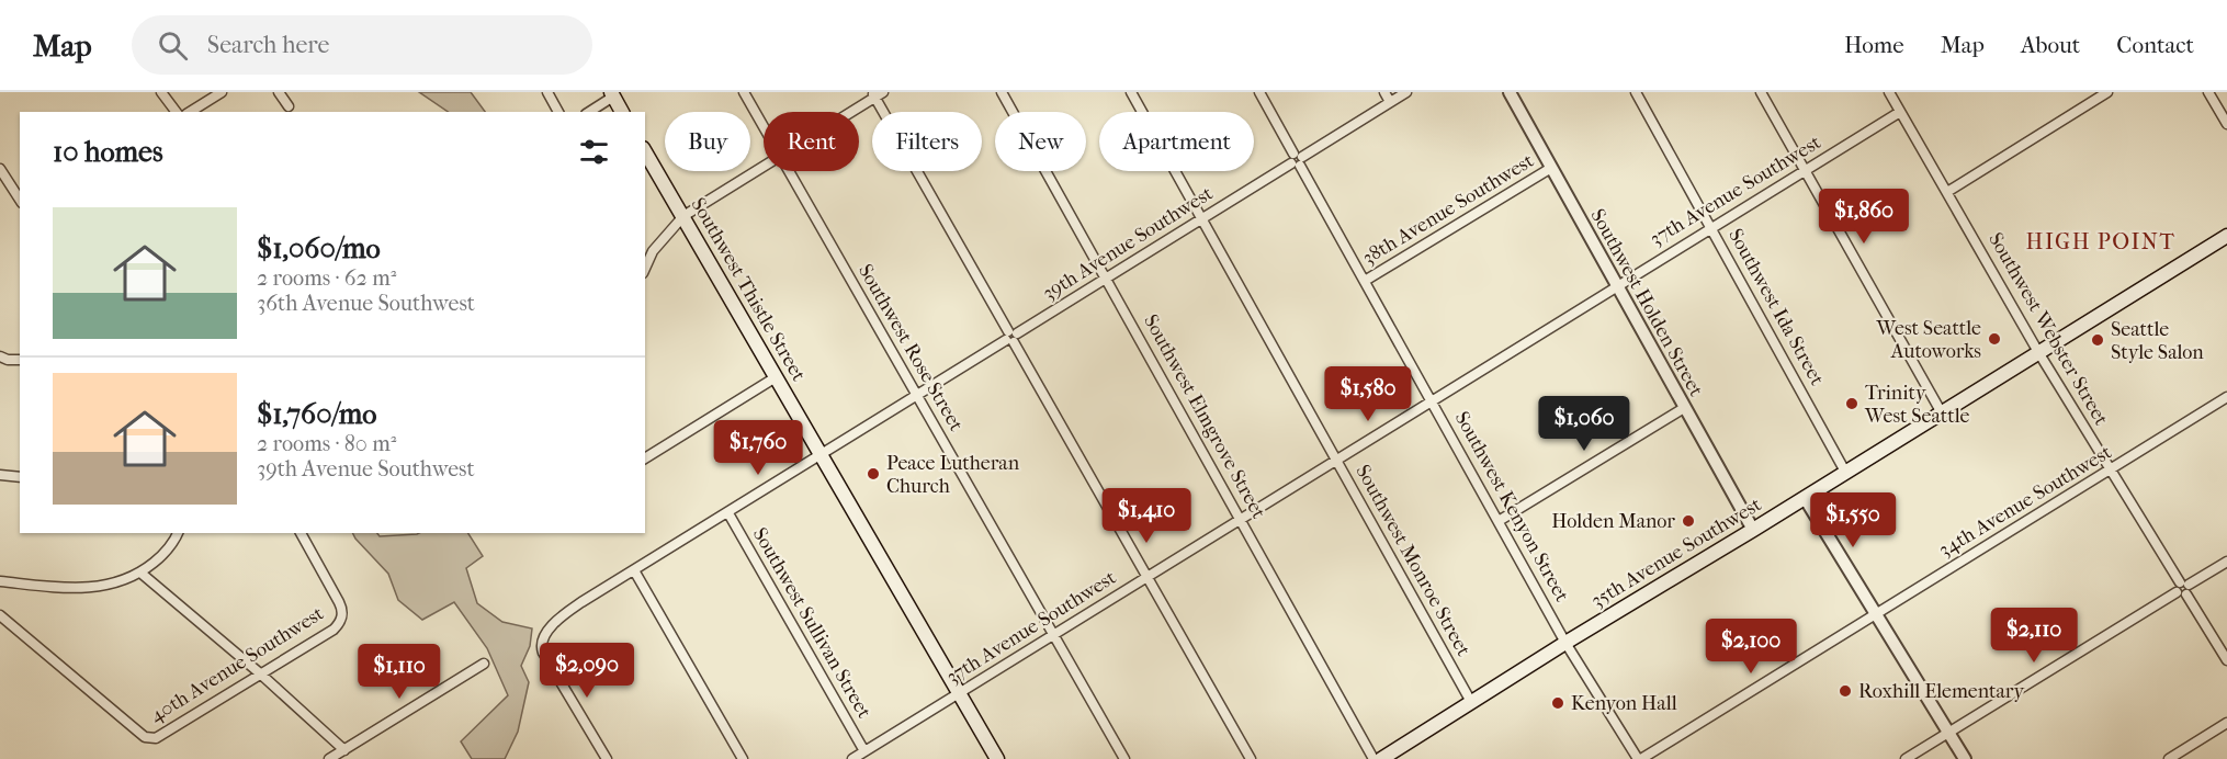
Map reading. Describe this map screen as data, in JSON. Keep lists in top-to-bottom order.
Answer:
{
  "streets": {
    "main road": ["Southwest Thistle Street", "35th Avenue Southwest"],
    "street": [
      "37th Avenue Southwest",
      "38th Avenue Southwest",
      "39th Avenue Southwest",
      "Southwest Holden Street",
      "Southwest Ida Street",
      "Southwest Webster Street",
      "Southwest Rose Street",
      "Southwest Elmgrove Street",
      "34th Avenue Southwest",
      "Southwest Kenyon Street",
      "Southwest Monroe Street",
      "Southwest Sullivan Street",
      "40th Avenue Southwest"
    ]
  },
  "crossings": [
    ["37th Avenue Southwest", "Southwest Thistle Street"],
    ["37th Avenue Southwest", "Southwest Holden Street"],
    ["37th Avenue Southwest", "Southwest Ida Street"],
    ["37th Avenue Southwest", "Southwest Webster Street"],
    ["37th Avenue Southwest", "Southwest Rose Street"],
    ["37th Avenue Southwest", "Southwest Elmgrove Street"],
    ["37th Avenue Southwest", "Southwest Kenyon Street"],
    ["37th Avenue Southwest", "Southwest Monroe Street"],
    ["37th Avenue Southwest", "Southwest Sullivan Street"],
    ["38th Avenue Southwest", "Southwest Holden Street"],
    ["38th Avenue Southwest", "Southwest Kenyon Street"],
    ["39th Avenue Southwest", "Southwest Thistle Street"],
    ["39th Avenue Southwest", "Southwest Rose Street"],
    ["39th Avenue Southwest", "Southwest Elmgrove Street"],
    ["39th Avenue Southwest", "Southwest Kenyon Street"],
    ["39th Avenue Southwest", "Southwest Monroe Street"],
    ["39th Avenue Southwest", "Southwest Sullivan Street"],
    ["Southwest Holden Street", "35th Avenue Southwest"],
    ["Southwest Ida Street", "35th Avenue Southwest"],
    ["Southwest Webster Street", "34th Avenue Southwest"],
    ["Southwest Webster Street", "35th Avenue Southwest"],
    ["34th Avenue Southwest", "Southwest Kenyon Street"],
    ["Southwest Kenyon Street", "35th Avenue Southwest"],
    ["35th Avenue Southwest", "Southwest Monroe Street"]
  ],
  "districts": ["HIGH POINT"],
  "places": [
    "West Seattle Autoworks",
    "Seattle Style Salon",
    "Trinity West Seattle",
    "Peace Lutheran Church",
    "Holden Manor",
    "Roxhill Elementary",
    "Kenyon Hall"
  ],
  "page": {
    "header": "Map",
    "search": "Search here",
    "nav": [
      "Home",
      "Map",
      "About",
      "Contact"
    ],
    "chip": [
      "Buy",
      "Rent",
      "Filters",
      "New",
      "Apartment"
    ],
    "heading": "10 homes",
    "price": [
      "$1,860",
      "$1,580",
      "$1,060",
      "$1,760",
      "$1,410",
      "$1,550",
      "$2,110",
      "$2,100",
      "$2,090",
      "$1,110"
    ],
    "list": [
      {
        "name": "$1,060/mo",
        "note": "2 rooms · 62 m² · 36th Avenue Southwest"
      },
      {
        "name": "$1,760/mo",
        "note": "2 rooms · 80 m² · 39th Avenue Southwest"
      }
    ]
  }
}
